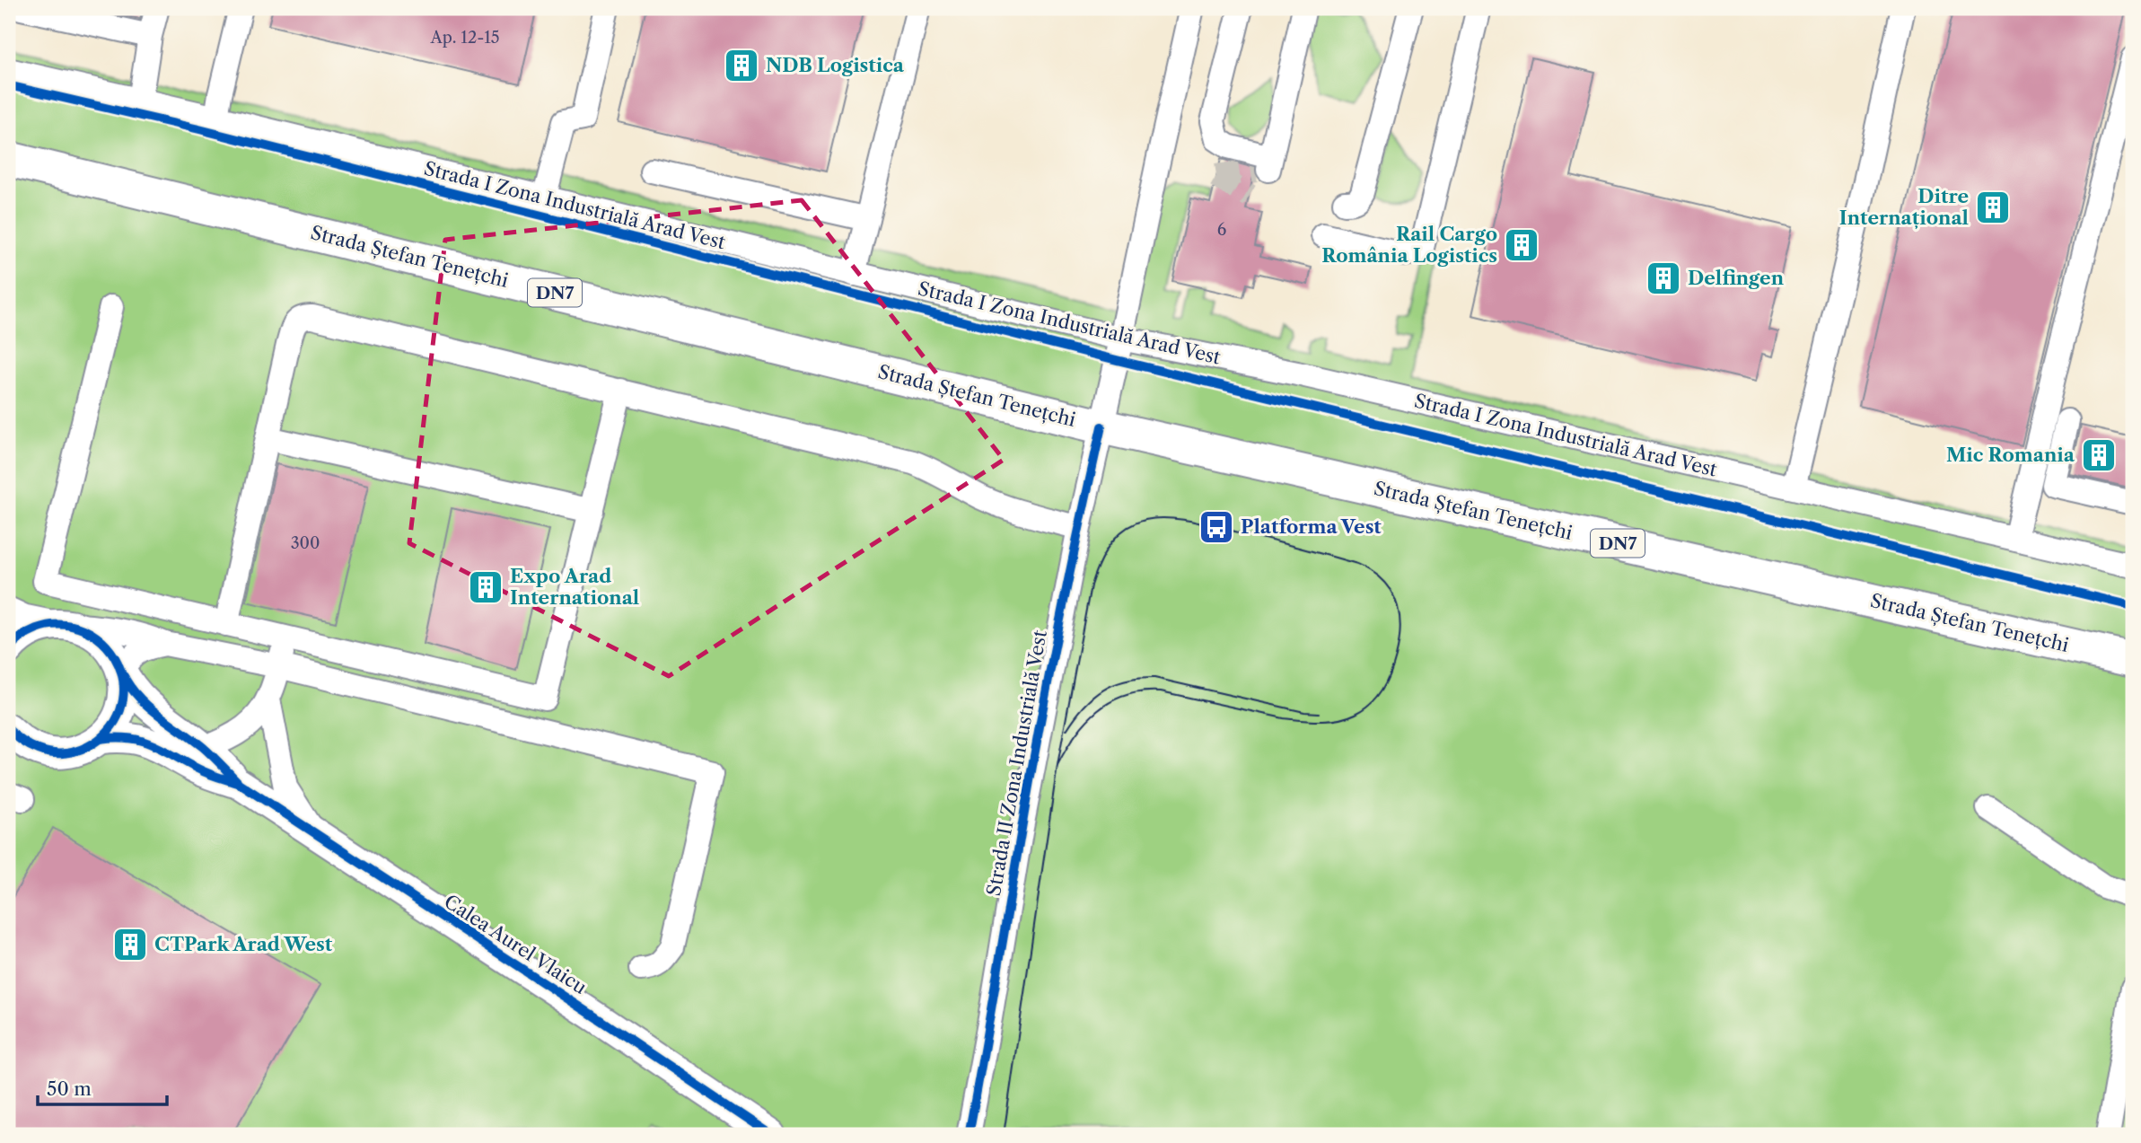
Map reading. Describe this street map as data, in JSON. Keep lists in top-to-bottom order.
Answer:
{
  "streets": {
    "highway": ["Strada Ștefan Tenețchi", "DN7"],
    "main road": ["Calea Aurel Vlaicu"],
    "street": ["Strada I Zona Industrială Arad Vest", "Strada II Zona Industrială Vest"]
  },
  "crossings": [
    ["Strada I Zona Industrială Arad Vest", "Strada II Zona Industrială Vest"],
    ["Strada Ștefan Tenețchi", "Strada II Zona Industrială Vest"]
  ],
  "places": {
    "building": [
      "NDB Logistica",
      "Ditre Internațional",
      "Rail Cargo România Logistics",
      "Delfingen",
      "Mic Romania",
      "Expo Arad International",
      "CTPark Arad West"
    ],
    "bus stop": ["Platforma Vest"]
  },
  "house_numbers": ["Ap. 12-15", "6", "300"],
  "scale_bar": "50 m"
}
